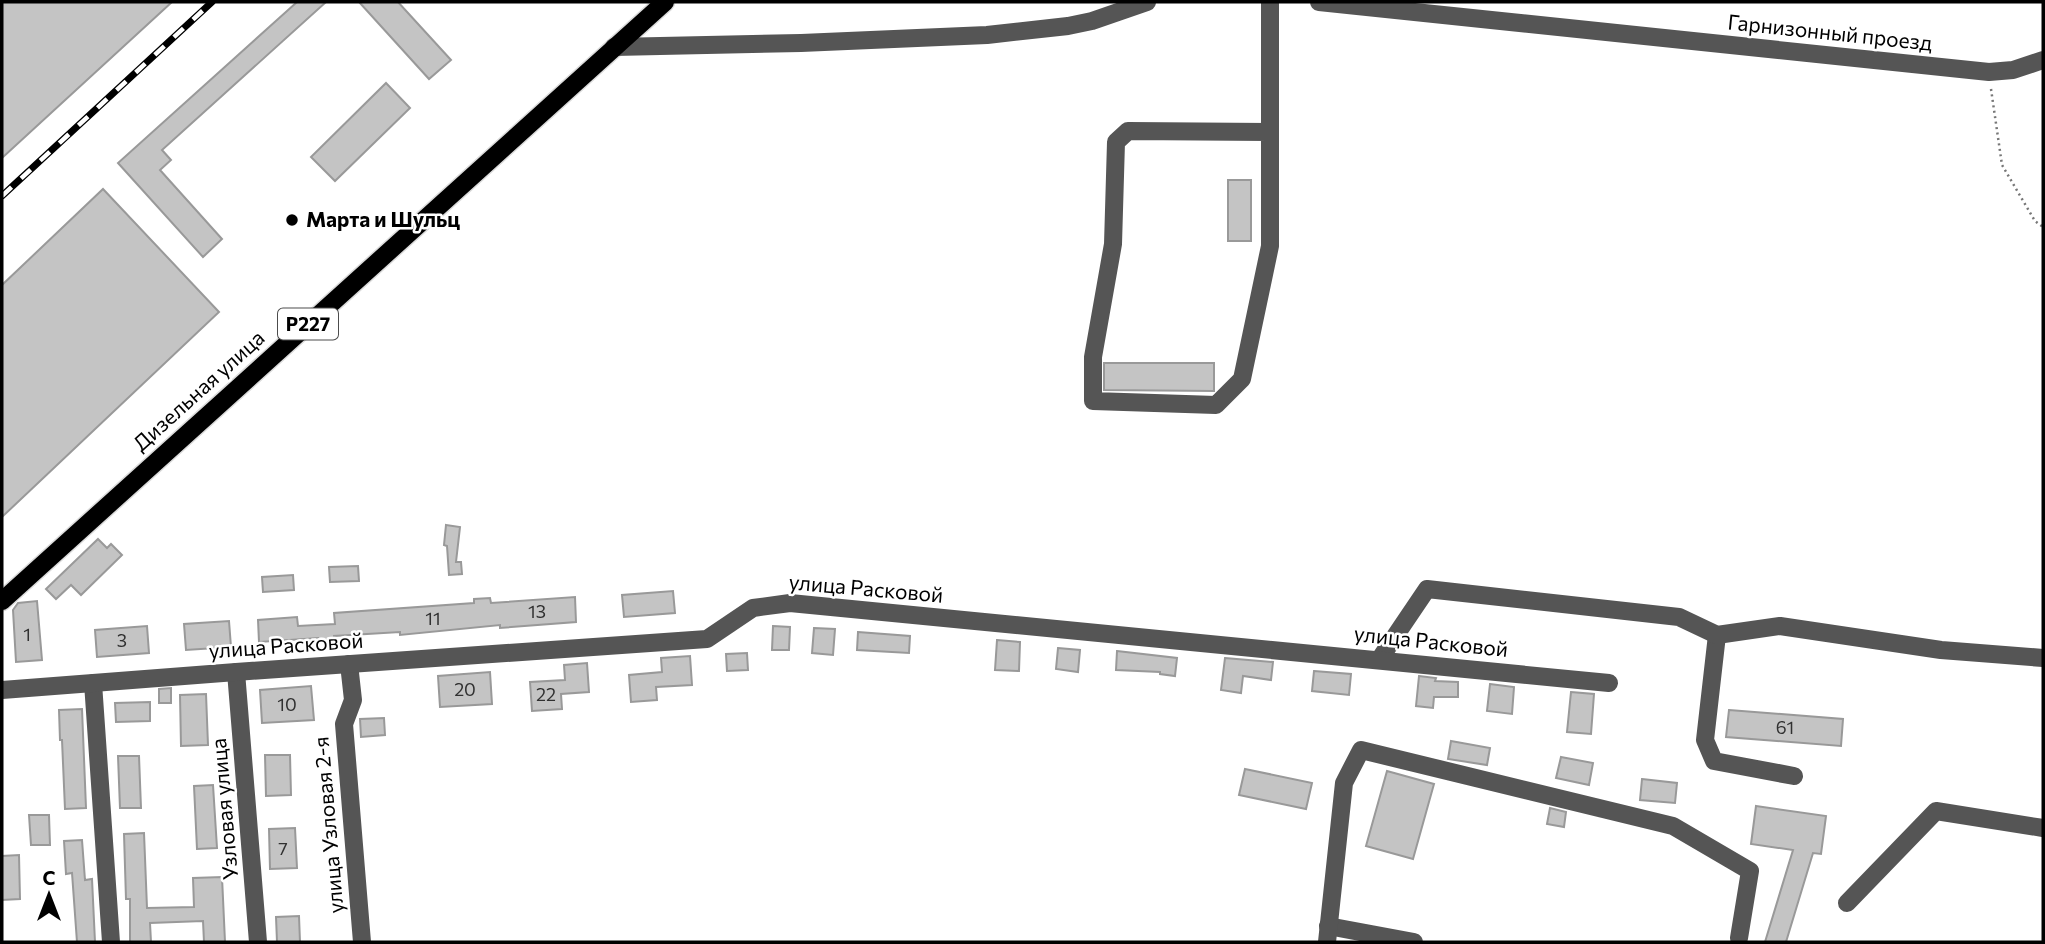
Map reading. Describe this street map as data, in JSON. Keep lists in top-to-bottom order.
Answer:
{
  "streets": {
    "main road": ["Р227", "Дизельная улица"],
    "street": [
      "Гарнизонный проезд",
      "улица Расковой",
      "Узловая улица",
      "улица Узловая 2-я"
    ]
  },
  "crossings": [
    ["Р227", "Дизельная улица"],
    ["улица Расковой", "Узловая улица"],
    ["улица Расковой", "улица Узловая 2-я"]
  ],
  "places": ["Марта и Шульц"],
  "house_numbers": [
    "13",
    "11",
    "1",
    "3",
    "20",
    "22",
    "10",
    "61",
    "7"
  ],
  "north": "top"
}
